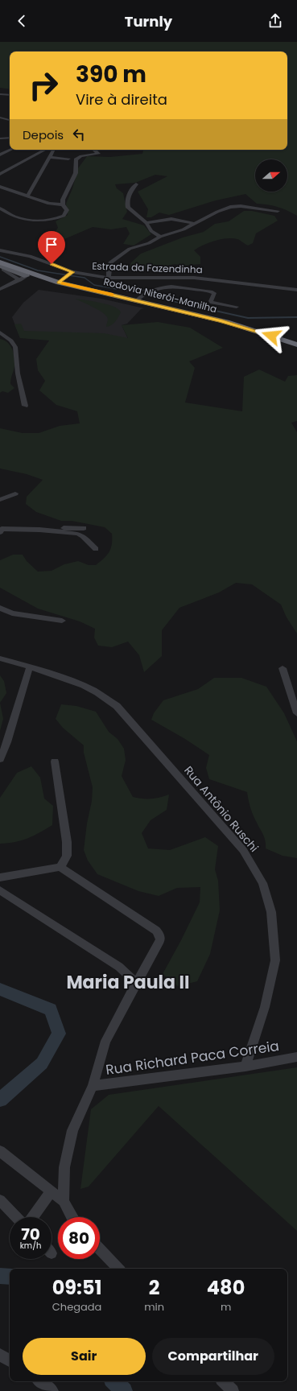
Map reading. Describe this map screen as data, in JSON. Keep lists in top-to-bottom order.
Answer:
{
  "streets": {
    "highway": ["Rodovia Niterói-Manilha"],
    "street": ["Estrada da Fazendinha", "Rua Antônio Ruschi", "Rua Richard Paca Correia"]
  },
  "crossings": [
    ["Rua Antônio Ruschi", "Rua Richard Paca Correia"]
  ],
  "districts": ["Maria Paula II"],
  "north": "right",
  "page": {
    "header": "Turnly",
    "turn": ["390 m", "Vire à direita"],
    "then": "Depois",
    "speed": "70 km/h",
    "limit": "80",
    "eta": [
      "09:51",
      "Chegada",
      "2",
      "min",
      "480",
      "m"
    ],
    "buttons": ["Sair", "Compartilhar"]
  }
}
